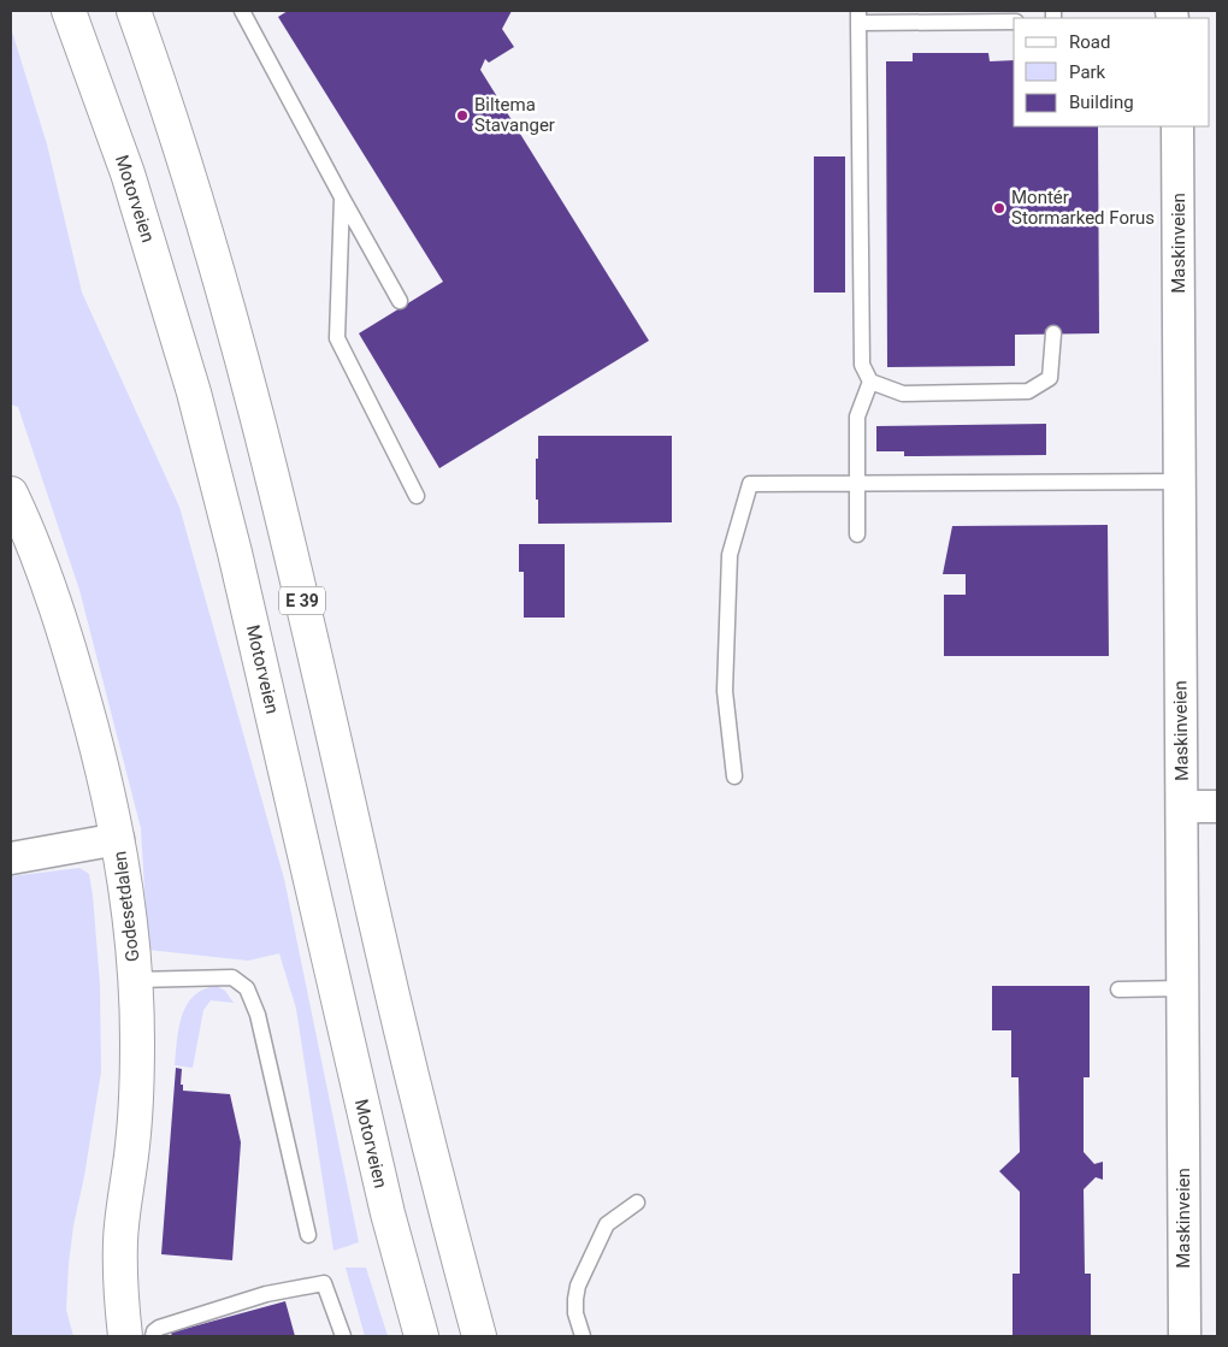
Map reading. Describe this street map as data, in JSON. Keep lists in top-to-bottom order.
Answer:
{
  "streets": {
    "main road": ["Motorveien", "E 39", "Godesetdalen"],
    "street": ["Maskinveien"]
  },
  "places": ["Biltema Stavanger", "Montér Stormarked Forus"],
  "legend": ["Road", "Park", "Building"]
}
